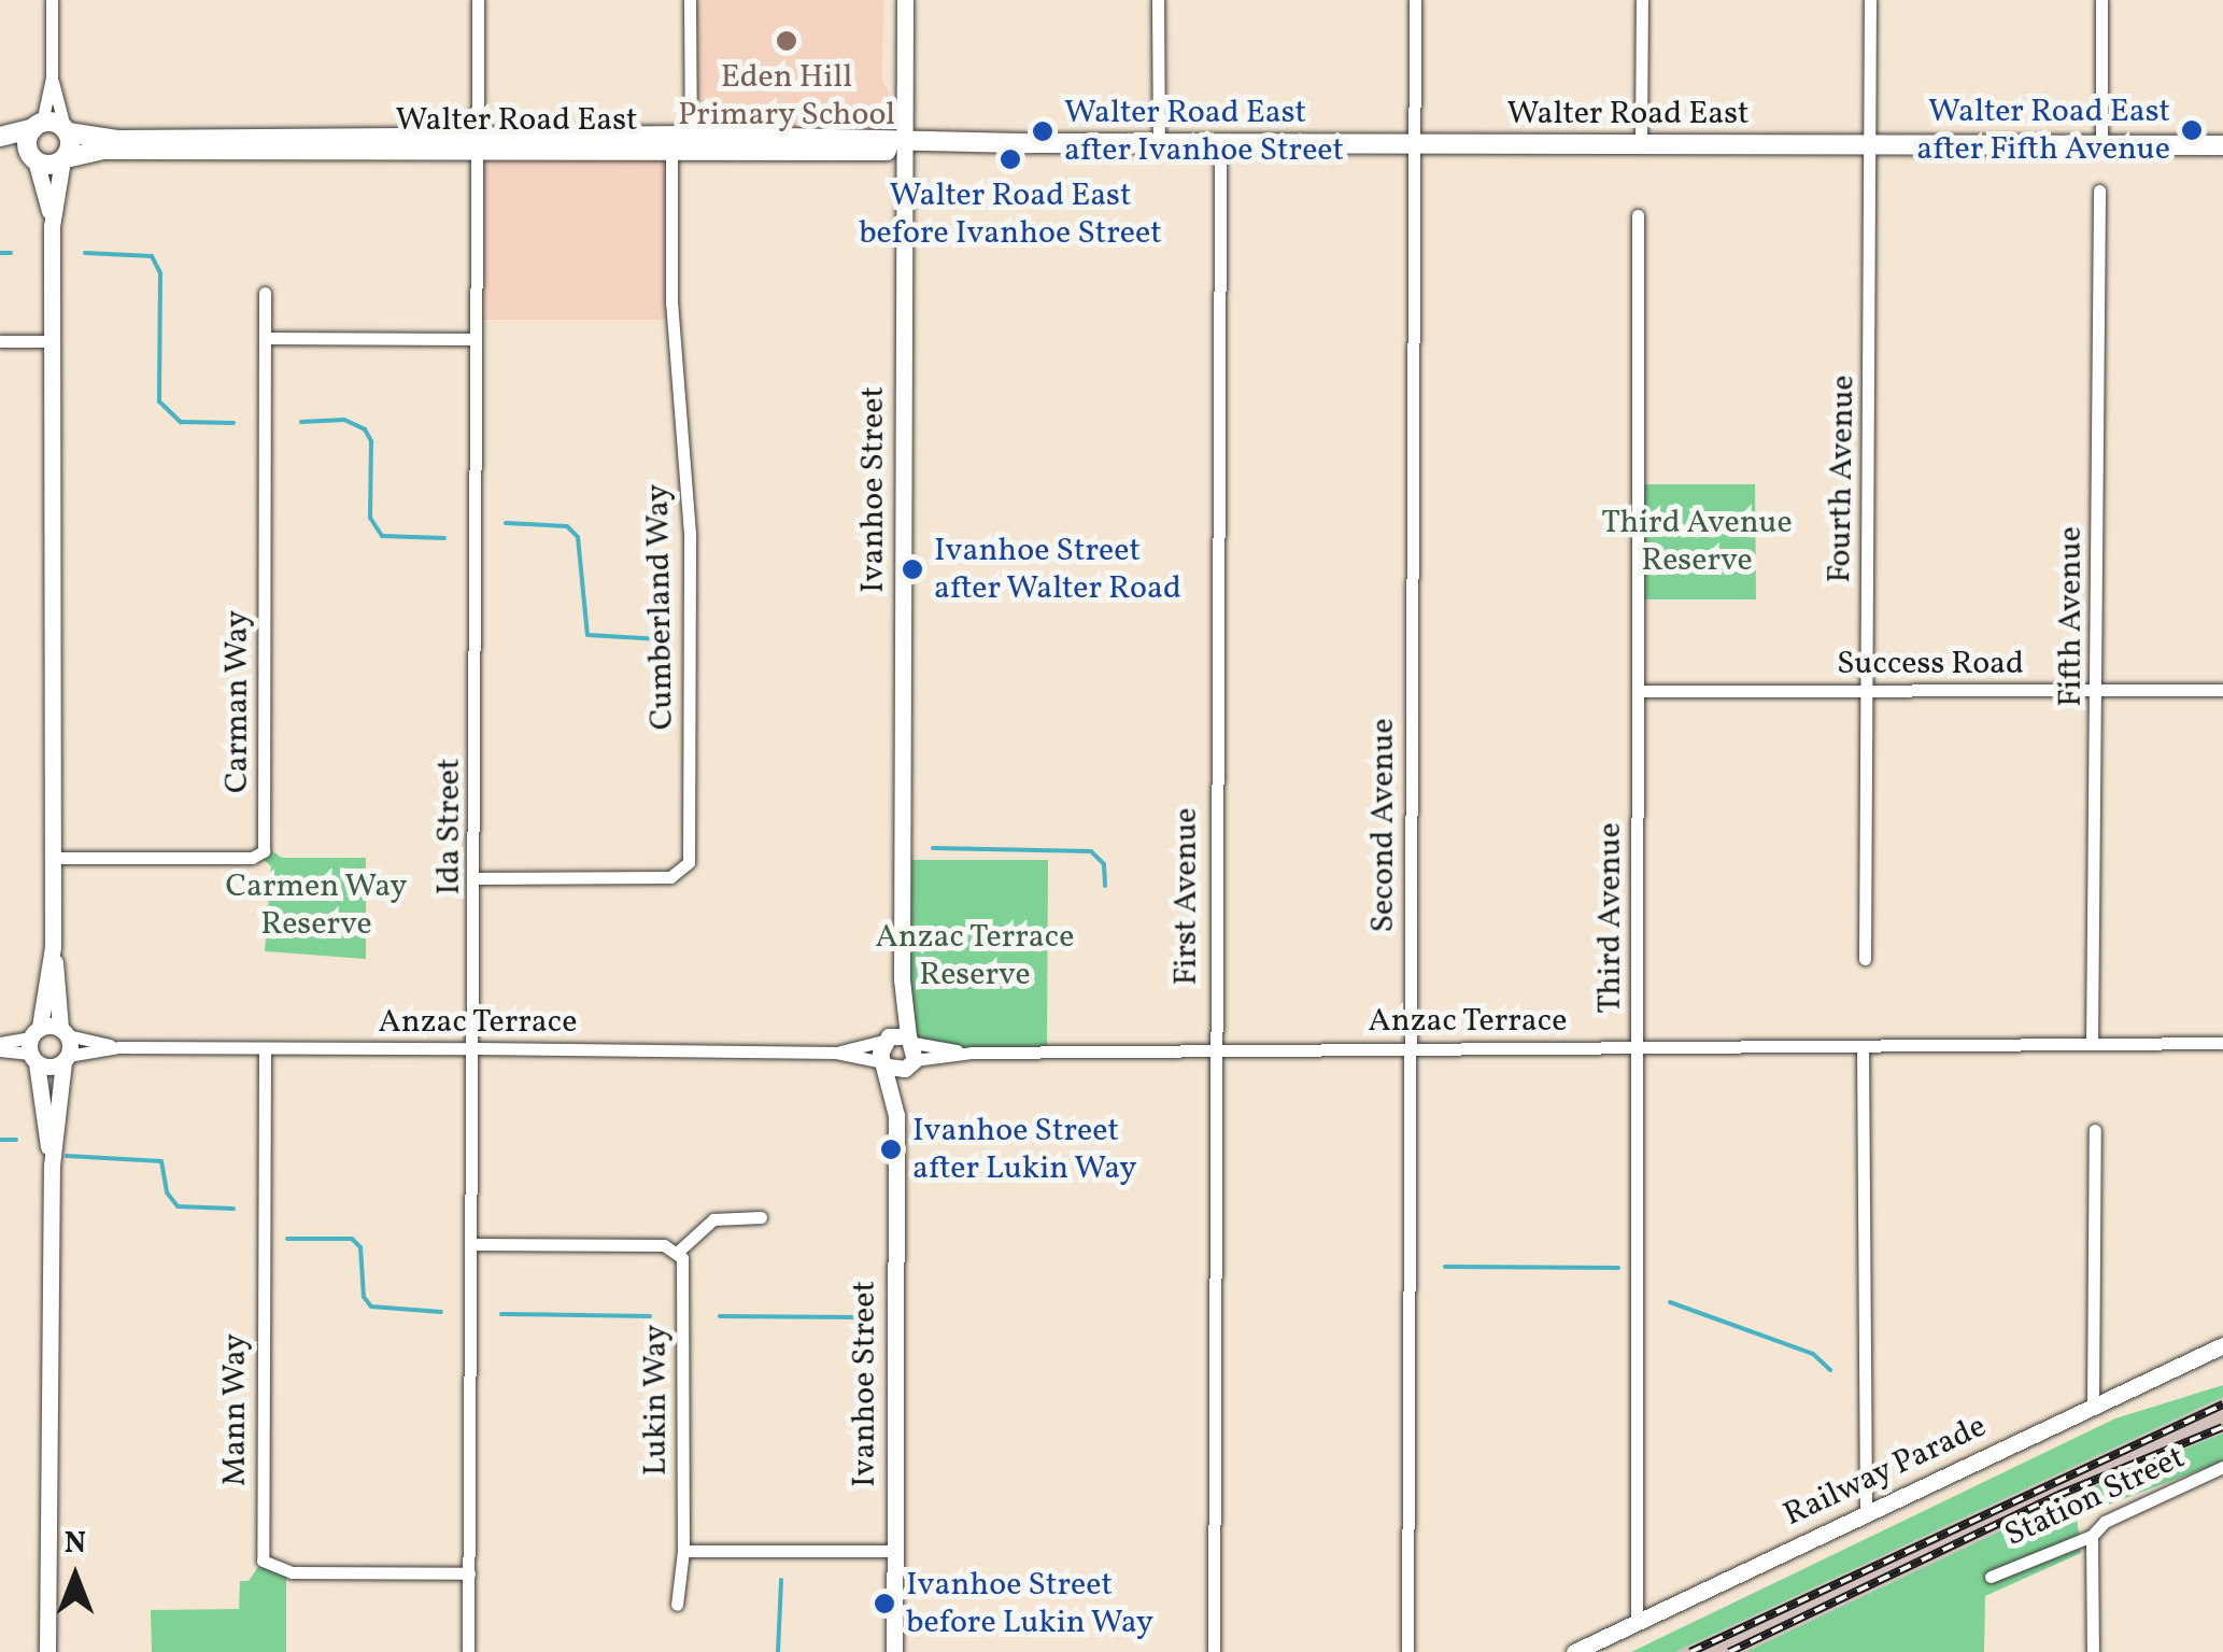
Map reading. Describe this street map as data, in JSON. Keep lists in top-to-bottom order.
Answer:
{
  "streets": {
    "main road": ["Walter Road East"],
    "street": [
      "Fourth Avenue",
      "Ivanhoe Street",
      "Cumberland Way",
      "Fifth Avenue",
      "Success Road",
      "Carman Way",
      "Second Avenue",
      "Ida Street",
      "First Avenue",
      "Third Avenue",
      "Anzac Terrace",
      "Lukin Way",
      "Mann Way",
      "Railway Parade",
      "Station Street"
    ]
  },
  "crossings": [
    ["Walter Road East", "Fourth Avenue"],
    ["Walter Road East", "Ivanhoe Street"],
    ["Walter Road East", "Cumberland Way"],
    ["Walter Road East", "Second Avenue"],
    ["Walter Road East", "Ida Street"],
    ["Walter Road East", "First Avenue"],
    ["Fourth Avenue", "Success Road"],
    ["Ivanhoe Street", "Anzac Terrace"],
    ["Cumberland Way", "Ida Street"],
    ["Fifth Avenue", "Success Road"],
    ["Fifth Avenue", "Anzac Terrace"],
    ["Success Road", "Third Avenue"],
    ["Second Avenue", "Anzac Terrace"],
    ["Ida Street", "Anzac Terrace"],
    ["Ida Street", "Mann Way"],
    ["First Avenue", "Anzac Terrace"],
    ["Third Avenue", "Anzac Terrace"],
    ["Third Avenue", "Railway Parade"],
    ["Anzac Terrace", "Mann Way"]
  ],
  "parks": ["Third Avenue Reserve", "Carmen Way Reserve", "Anzac Terrace Reserve"],
  "places": [
    "Eden Hill Primary School",
    "Walter Road East after Fifth Avenue",
    "Walter Road East after Ivanhoe Street",
    "Walter Road East before Ivanhoe Street",
    "Ivanhoe Street after Walter Road",
    "Ivanhoe Street after Lukin Way",
    "Ivanhoe Street before Lukin Way"
  ],
  "north": "top"
}
